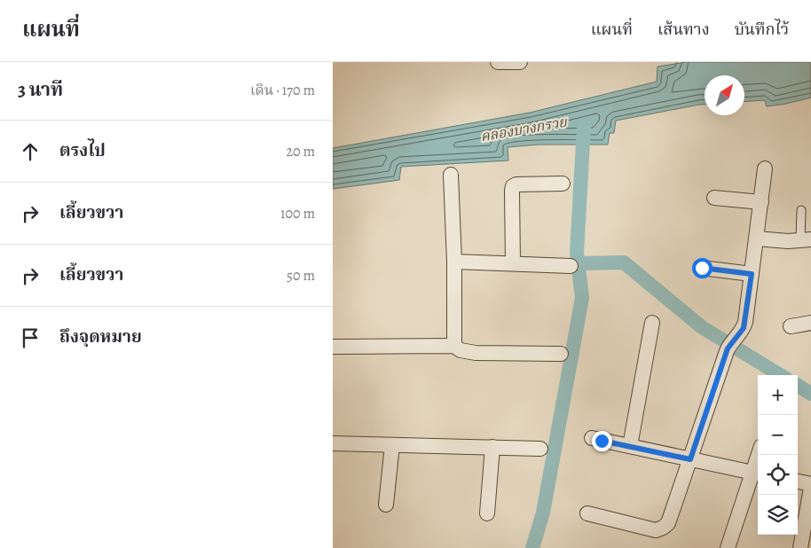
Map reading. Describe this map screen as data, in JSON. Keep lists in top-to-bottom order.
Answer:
{
  "water": ["คลองบางกรวย"],
  "north": "top right",
  "page": {
    "header": "แผนที่",
    "nav": ["แผนที่", "เส้นทาง", "บันทึกไว้"],
    "heading": ["3 นาที", "เดิน · 170 m"],
    "list": [
      ["ตรงไป", "20 m"],
      ["เลี้ยวขวา", "100 m"],
      ["เลี้ยวขวา", "50 m"],
      "ถึงจุดหมาย"
    ],
    "map_buttons": ["+", "−"]
  }
}
